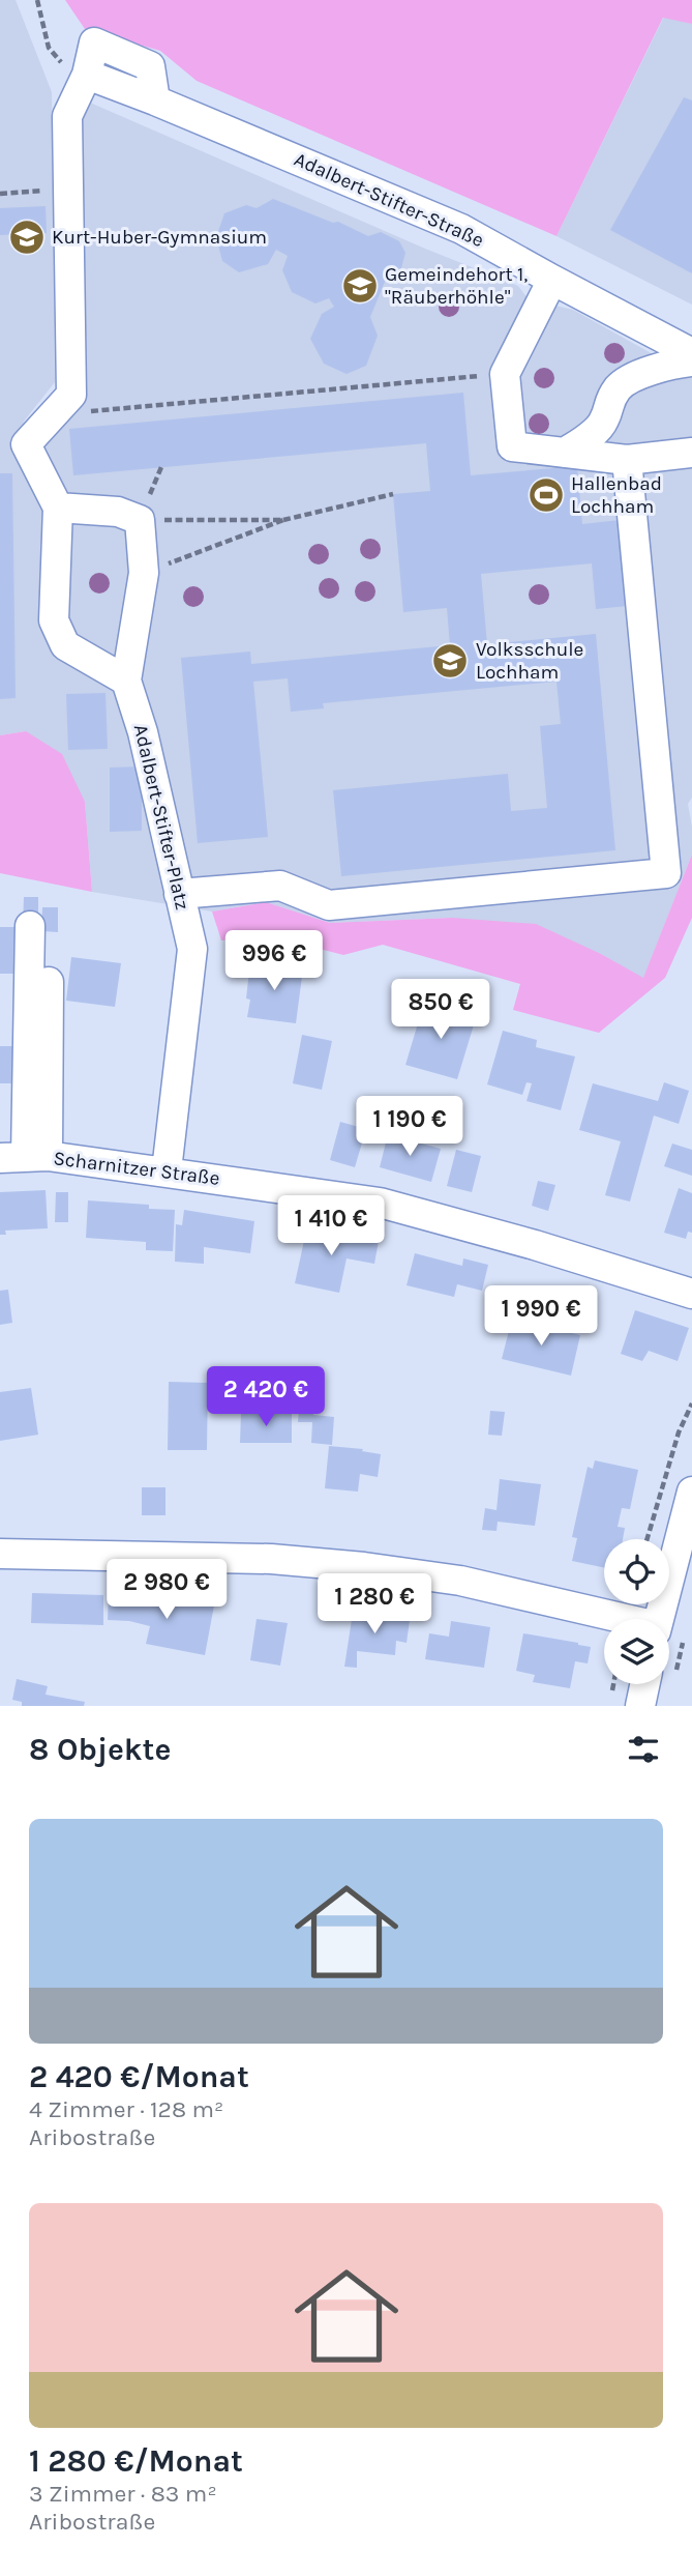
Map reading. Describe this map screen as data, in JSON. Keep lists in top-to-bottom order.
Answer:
{
  "streets": {
    "street": ["Adalbert-Stifter-Straße", "Adalbert-Stifter-Platz", "Scharnitzer Straße"]
  },
  "crossings": [
    ["Adalbert-Stifter-Platz", "Scharnitzer Straße"]
  ],
  "places": {
    "school or university": ["Kurt-Huber-Gymnasium", "Gemeindehort 1, \"Räuberhöhle\"", "Volksschule Lochham"],
    "sports": ["Hallenbad Lochham"]
  },
  "page": {
    "price": [
      "996 €",
      "850 €",
      "1 190 €",
      "1 410 €",
      "1 990 €",
      "2 420 €",
      "2 980 €",
      "1 280 €"
    ],
    "heading": "8 Objekte",
    "list": [
      {
        "name": "2 420 €/Monat",
        "note": "4 Zimmer · 128 m² · Aribostraße"
      },
      {
        "name": "1 280 €/Monat",
        "note": "3 Zimmer · 83 m² · Aribostraße"
      }
    ]
  }
}
